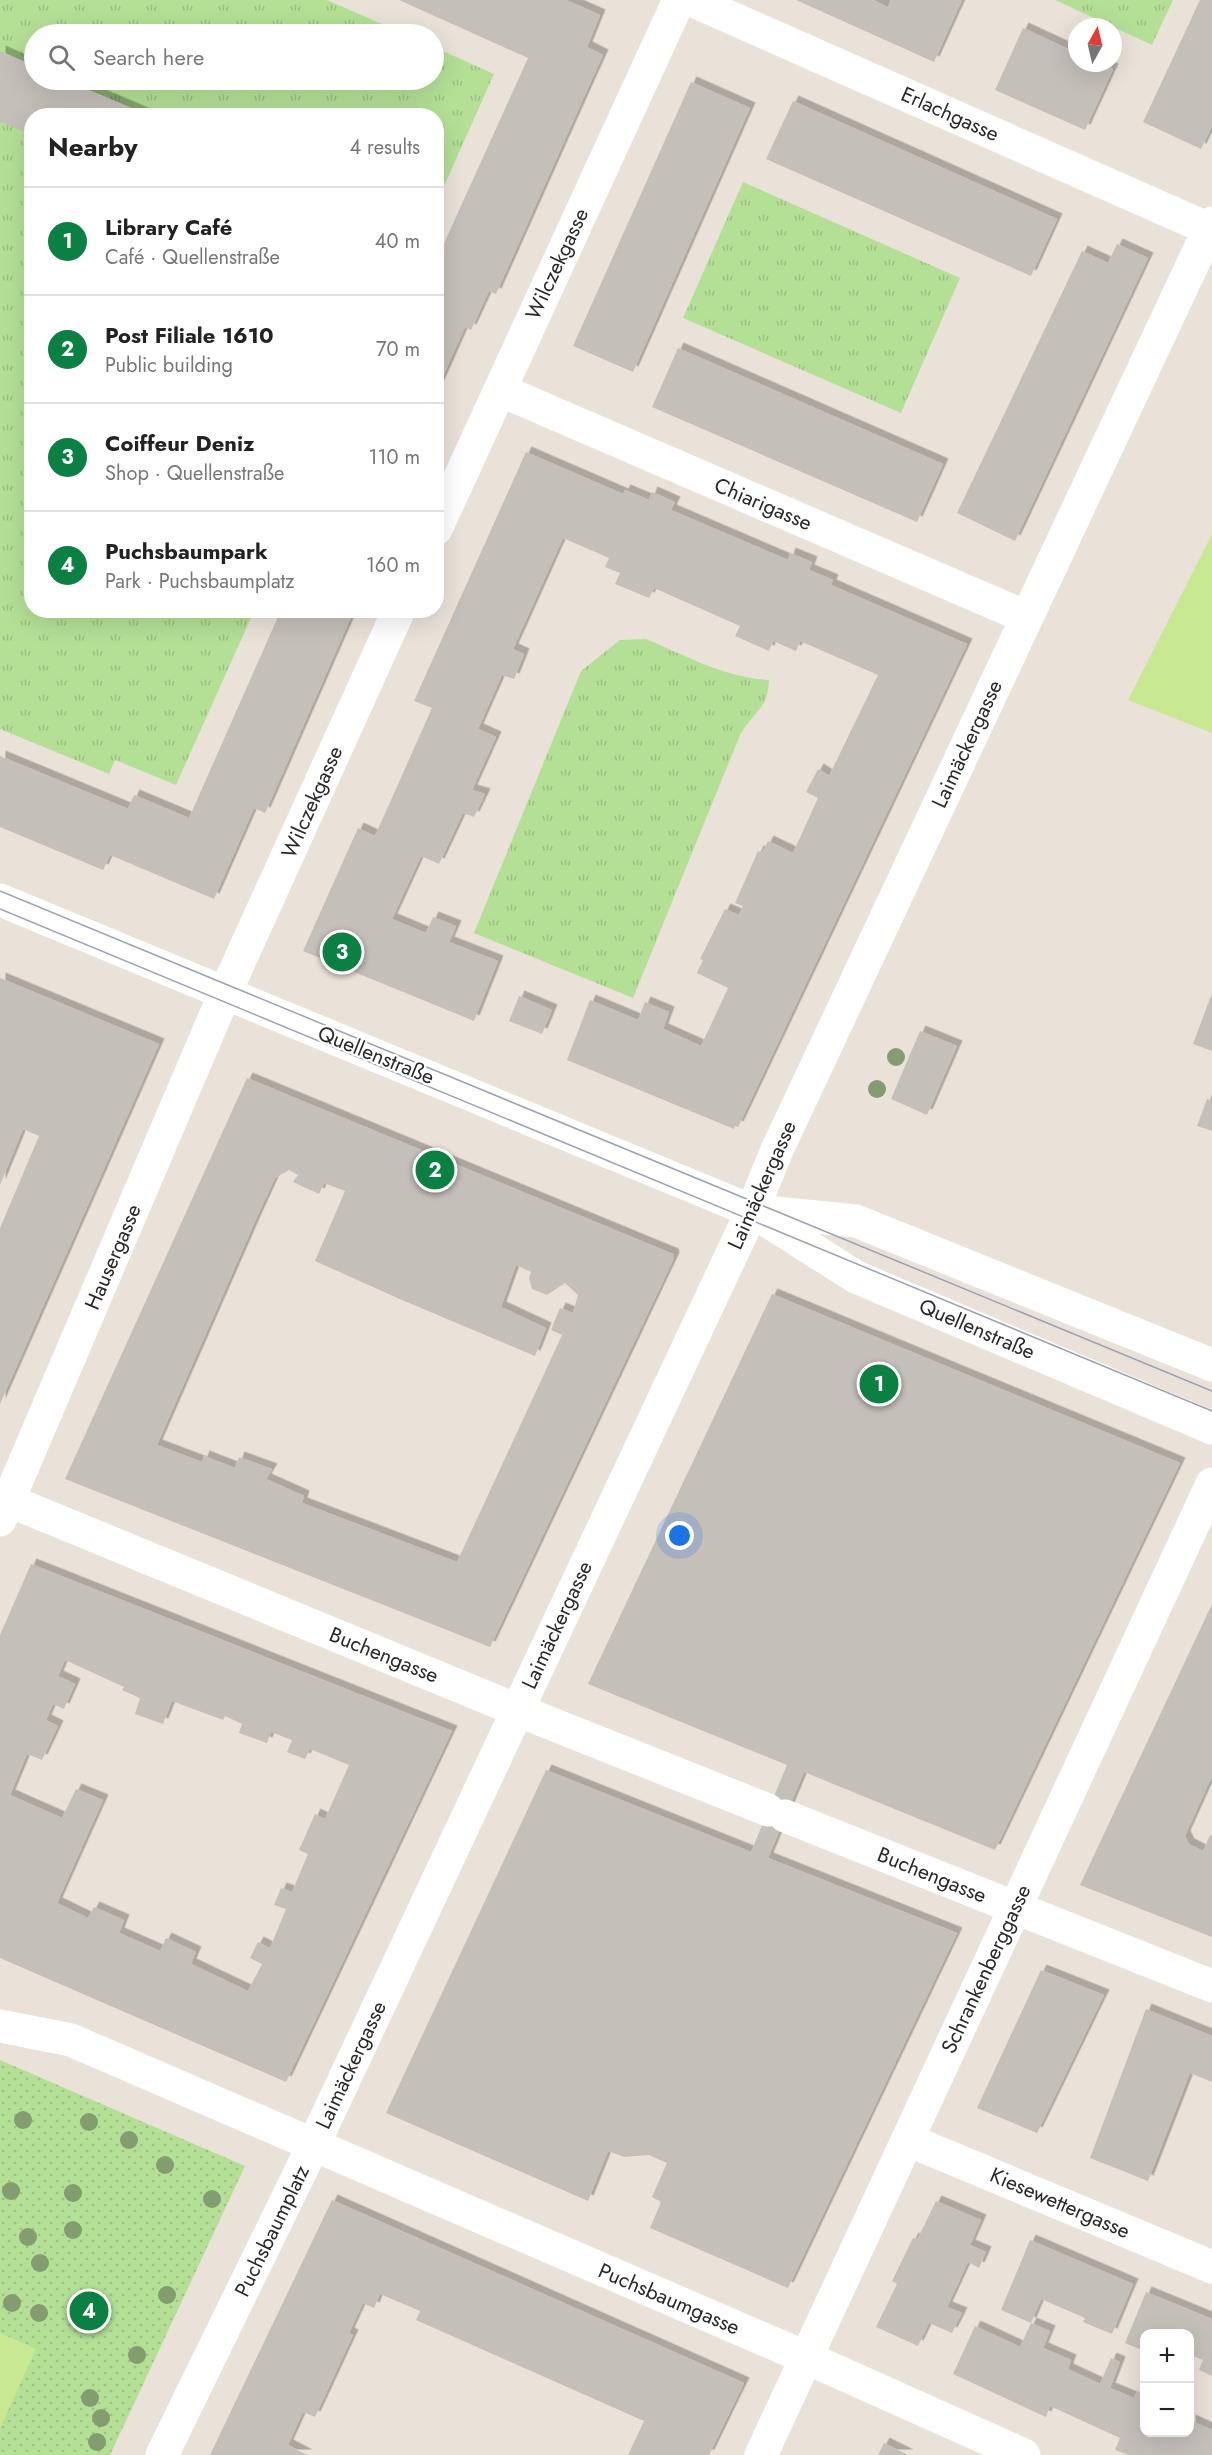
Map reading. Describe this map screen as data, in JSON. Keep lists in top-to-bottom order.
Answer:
{
  "streets": {
    "street": [
      "Erlachgasse",
      "Wilczekgasse",
      "Chiarigasse",
      "Laimäckergasse",
      "Quellenstraße",
      "Hausergasse",
      "Buchengasse",
      "Schrankenberggasse",
      "Kiesewettergasse",
      "Puchsbaumplatz",
      "Puchsbaumgasse"
    ]
  },
  "crossings": [
    ["Erlachgasse", "Laimäckergasse"],
    ["Wilczekgasse", "Chiarigasse"],
    ["Wilczekgasse", "Quellenstraße"],
    ["Wilczekgasse", "Hausergasse"],
    ["Chiarigasse", "Laimäckergasse"],
    ["Laimäckergasse", "Quellenstraße"],
    ["Laimäckergasse", "Buchengasse"],
    ["Laimäckergasse", "Puchsbaumplatz"],
    ["Laimäckergasse", "Puchsbaumgasse"],
    ["Quellenstraße", "Hausergasse"],
    ["Hausergasse", "Buchengasse"],
    ["Buchengasse", "Schrankenberggasse"],
    ["Schrankenberggasse", "Kiesewettergasse"],
    ["Schrankenberggasse", "Puchsbaumgasse"],
    ["Puchsbaumplatz", "Puchsbaumgasse"]
  ],
  "north": "top",
  "page": {
    "search": "Search here",
    "heading": ["Nearby", "4 results"],
    "list": [
      {
        "mark": "1",
        "name": "Library Café",
        "note": "Café · Quellenstraße",
        "value": "40 m"
      },
      {
        "mark": "2",
        "name": "Post Filiale 1610",
        "note": "Public building",
        "value": "70 m"
      },
      {
        "mark": "3",
        "name": "Coiffeur Deniz",
        "note": "Shop · Quellenstraße",
        "value": "110 m"
      },
      {
        "mark": "4",
        "name": "Puchsbaumpark",
        "note": "Park · Puchsbaumplatz",
        "value": "160 m"
      }
    ],
    "pins": [
      "3",
      "2",
      "1",
      "4"
    ],
    "map_buttons": ["+", "−"]
  }
}
